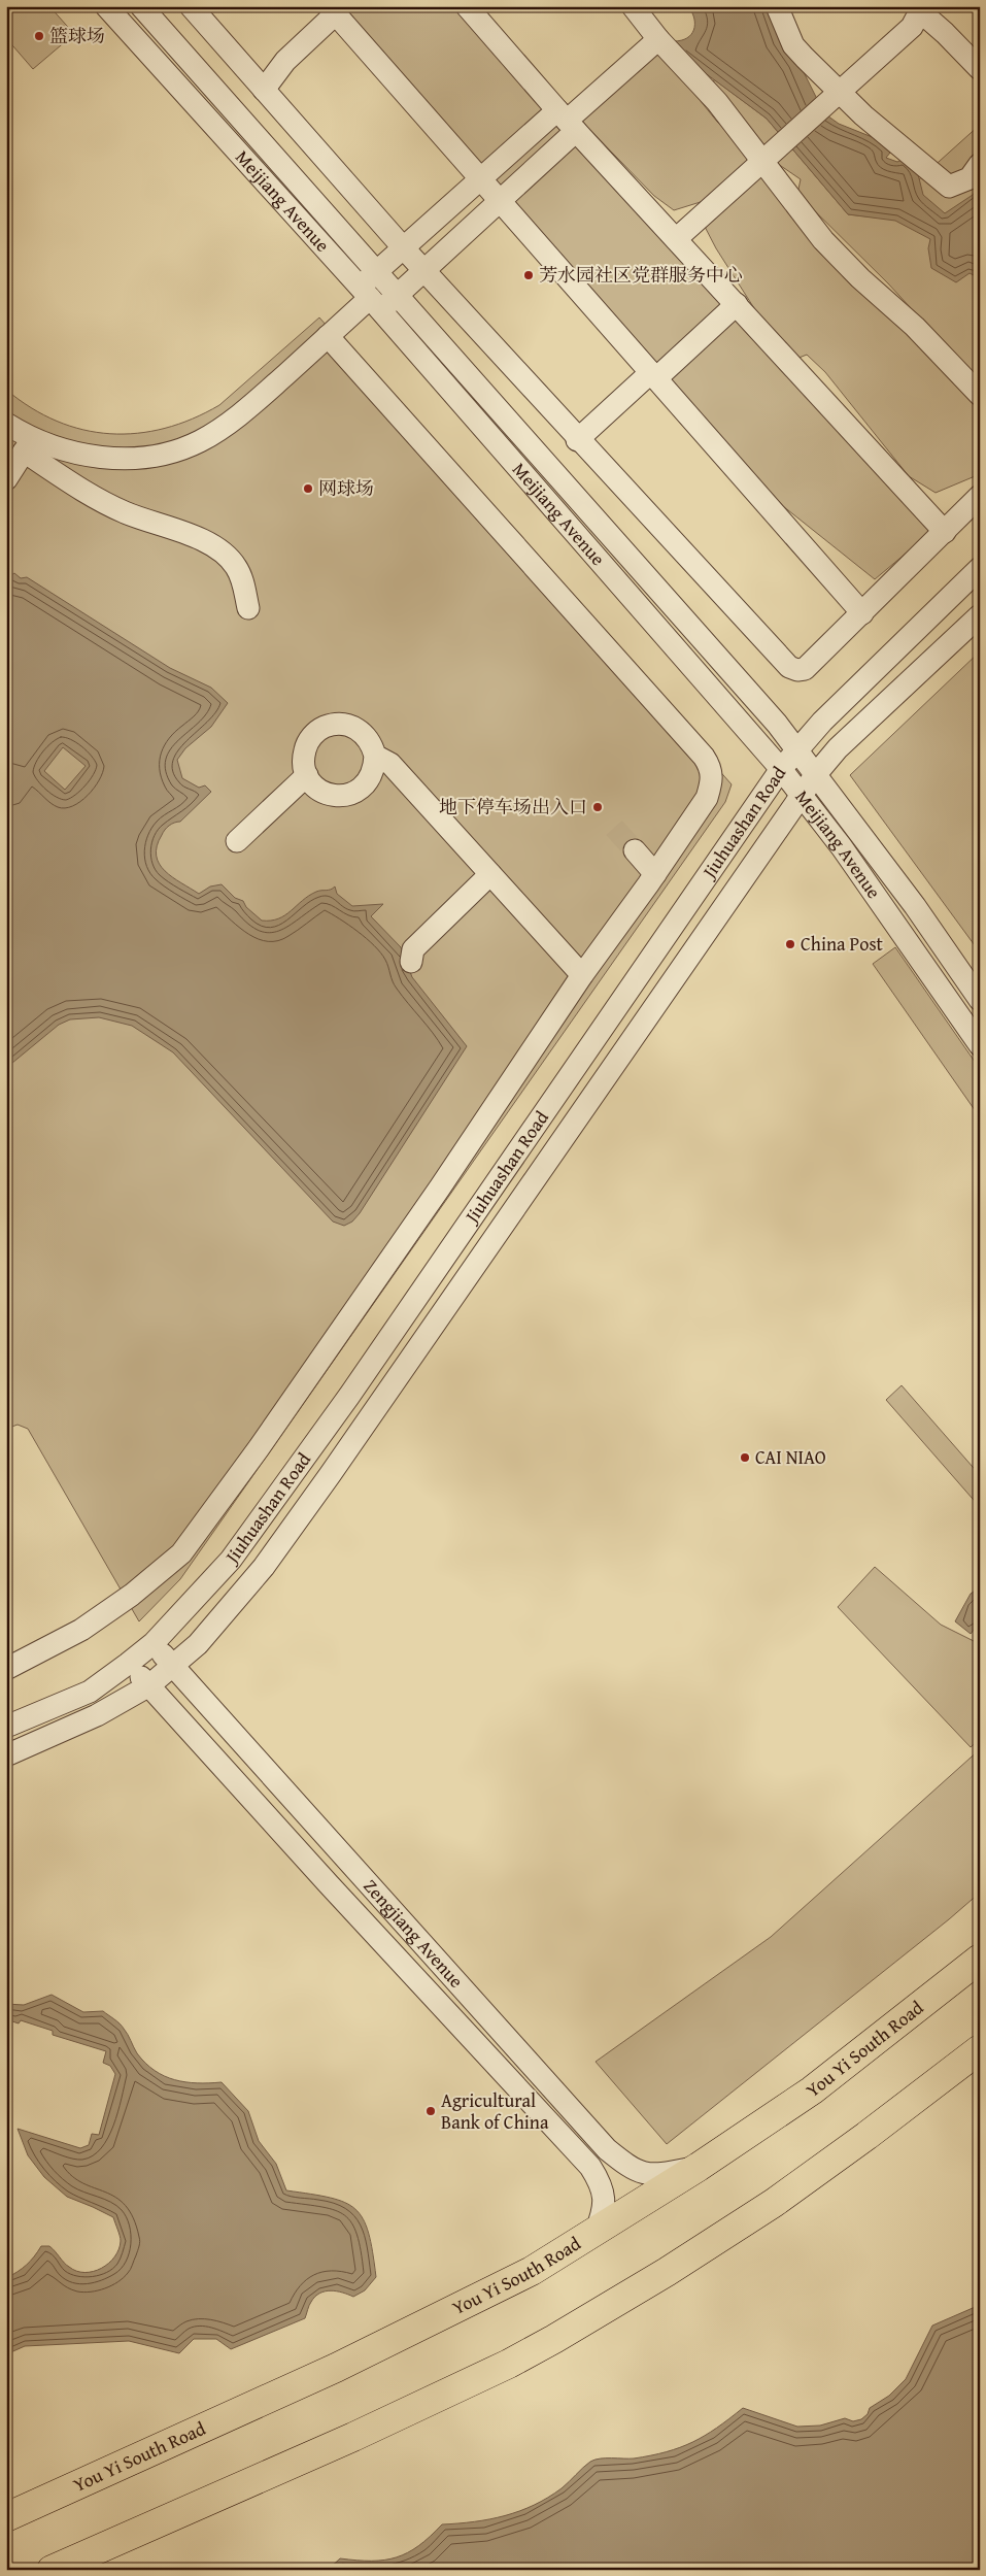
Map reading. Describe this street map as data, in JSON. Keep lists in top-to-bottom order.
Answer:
{
  "streets": {
    "main road": ["You Yi South Road"],
    "street": ["Meijiang Avenue", "Jiuhuashan Road", "Zengjiang Avenue"]
  },
  "crossings": [
    ["Meijiang Avenue", "Jiuhuashan Road"],
    ["Jiuhuashan Road", "Zengjiang Avenue"],
    ["Zengjiang Avenue", "You Yi South Road"]
  ],
  "places": [
    "篮球场",
    "芳水园社区党群服务中心",
    "网球场",
    "地下停车场出入口",
    "China Post",
    "CAI NIAO",
    "Agricultural Bank of China"
  ]
}
